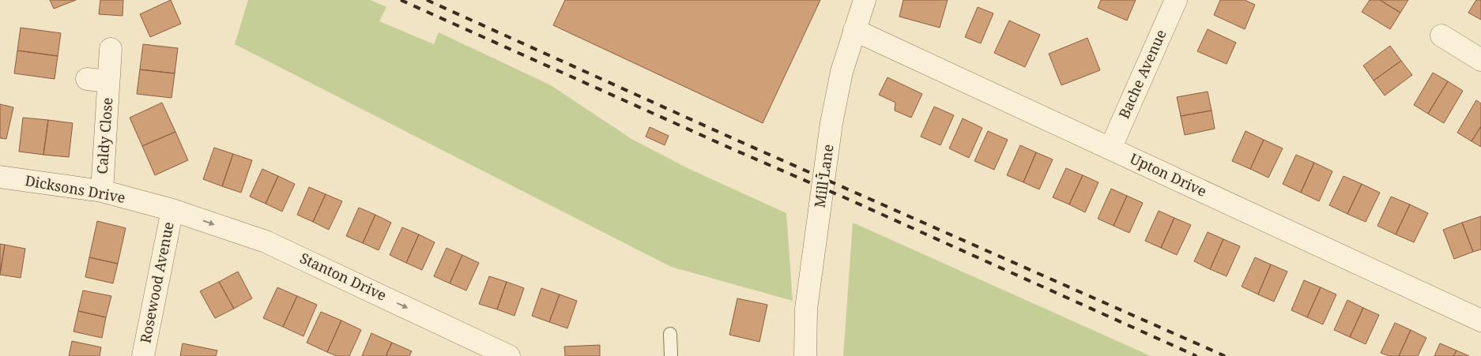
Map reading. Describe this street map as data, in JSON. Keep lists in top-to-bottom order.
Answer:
{
  "streets": {
    "street": [
      "Bache Avenue",
      "Caldy Close",
      "Upton Drive",
      "Mill Lane",
      "Dicksons Drive",
      "Stanton Drive",
      "Rosewood Avenue"
    ]
  },
  "crossings": [
    ["Bache Avenue", "Upton Drive"],
    ["Caldy Close", "Dicksons Drive"],
    ["Upton Drive", "Mill Lane"],
    ["Dicksons Drive", "Stanton Drive"],
    ["Dicksons Drive", "Rosewood Avenue"],
    ["Stanton Drive", "Rosewood Avenue"]
  ],
  "one_way": ["Stanton Drive"]
}
